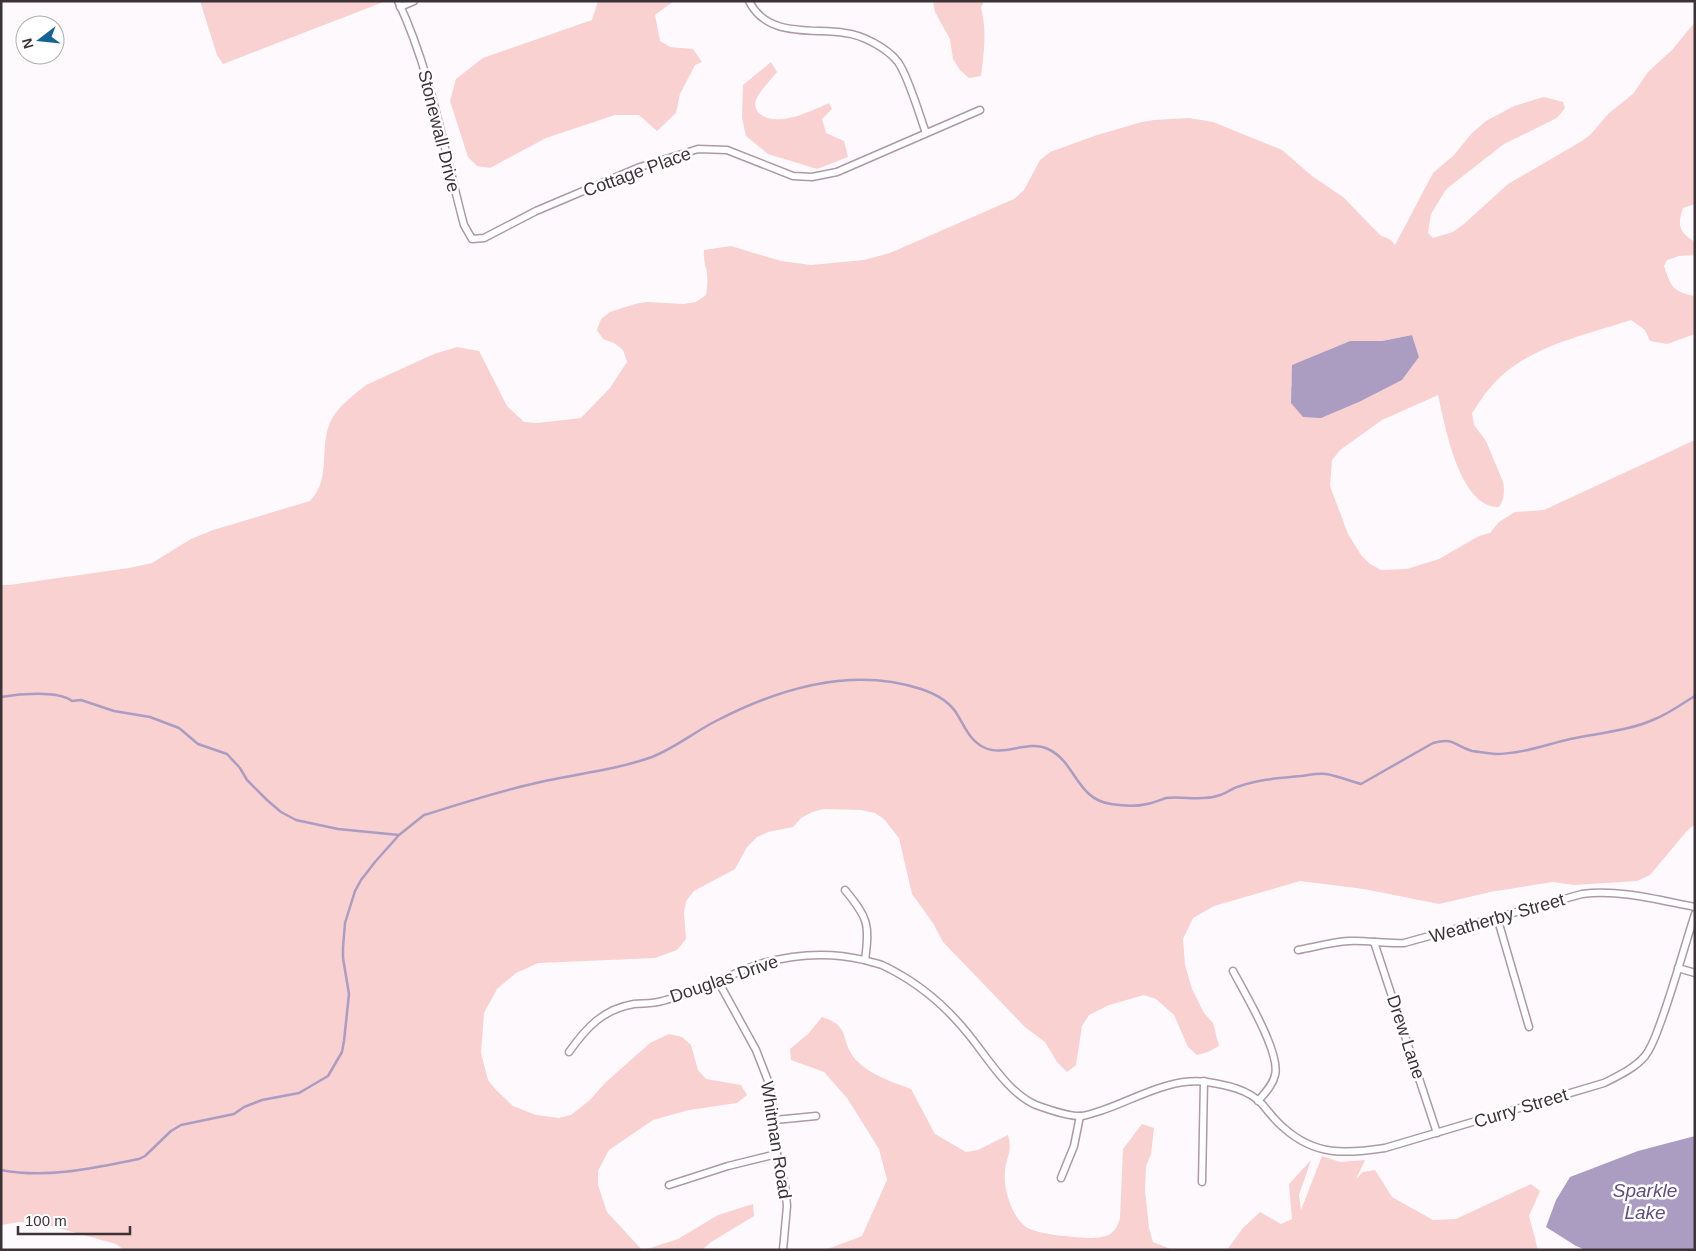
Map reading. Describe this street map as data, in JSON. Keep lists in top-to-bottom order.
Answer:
{
  "streets": {
    "street": [
      "Stonewall Drive",
      "Cottage Place",
      "Weatherby Street",
      "Douglas Drive",
      "Drew Lane",
      "Curry Street",
      "Whitman Road"
    ]
  },
  "crossings": [
    ["Stonewall Drive", "Cottage Place"],
    ["Weatherby Street", "Drew Lane"],
    ["Douglas Drive", "Whitman Road"],
    ["Drew Lane", "Curry Street"]
  ],
  "water": ["Sparkle Lake"],
  "scale_bar": "100 m",
  "north": "left"
}
